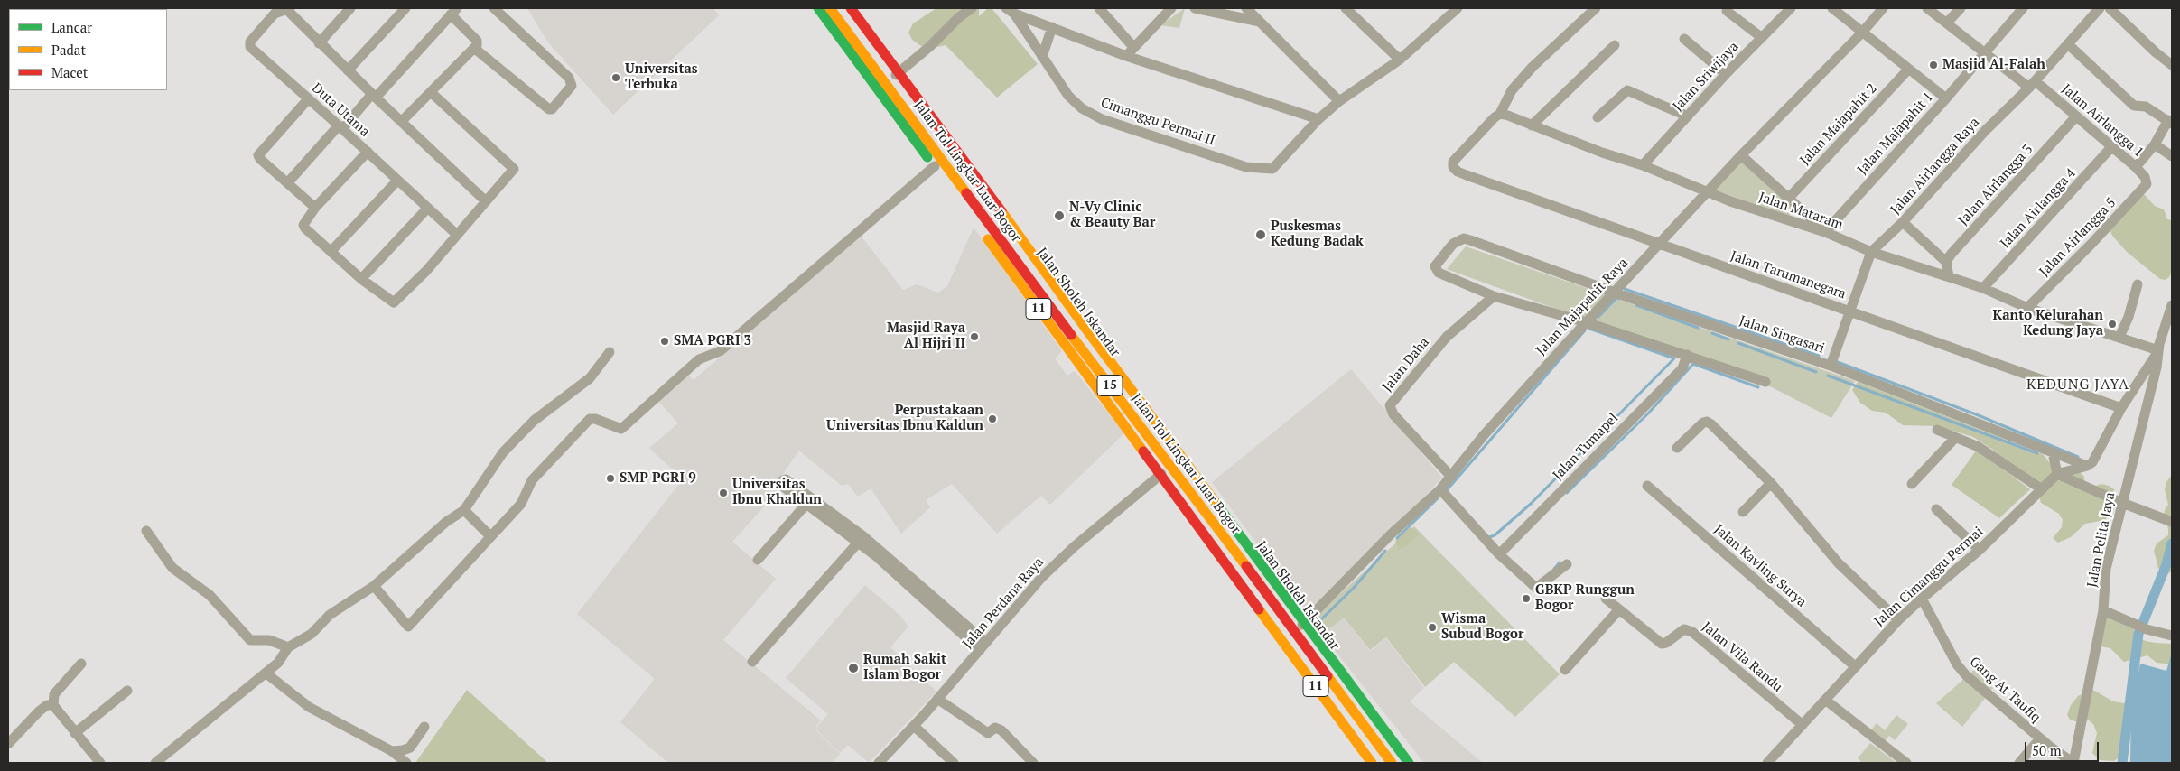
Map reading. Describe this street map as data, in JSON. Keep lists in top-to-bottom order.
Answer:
{
  "streets": {
    "highway": [
      "Jalan Tol Lingkar Luar Bogor",
      "Jalan Sholeh Iskandar",
      "11",
      "15"
    ],
    "street": [
      "Jalan Sriwijaya",
      "Duta Utama",
      "Jalan Airlangga 1",
      "Cimanggu Permai II",
      "Jalan Majapahit 2",
      "Jalan Majapahit 1",
      "Jalan Airlangga Raya",
      "Jalan Airlangga 3",
      "Jalan Airlangga 4",
      "Jalan Mataram",
      "Jalan Airlangga 5",
      "Jalan Tarumanegara",
      "Jalan Majapahit Raya",
      "Jalan Singasari",
      "Jalan Daha",
      "Jalan Tumapel",
      "Jalan Pelita Jaya",
      "Jalan Kavling Surya",
      "Jalan Cimanggu Permai",
      "Jalan Perdana Raya",
      "Jalan Vila Randu",
      "Gang At Taufiq"
    ]
  },
  "crossings": [
    ["Jalan Sriwijaya", "Jalan Mataram"],
    ["Jalan Airlangga 1", "Jalan Majapahit 1"],
    ["Jalan Airlangga 1", "Jalan Airlangga Raya"],
    ["Jalan Airlangga 1", "Jalan Airlangga 3"],
    ["Jalan Airlangga 1", "Jalan Airlangga 4"],
    ["Jalan Airlangga 1", "Jalan Airlangga 5"],
    ["Jalan Majapahit 1", "Jalan Mataram"],
    ["Jalan Airlangga Raya", "Jalan Mataram"],
    ["Jalan Airlangga Raya", "Jalan Tarumanegara"],
    ["Jalan Airlangga Raya", "Jalan Singasari"],
    ["Jalan Tol Lingkar Luar Bogor", "Jalan Sholeh Iskandar"],
    ["Jalan Airlangga 4", "Jalan Mataram"],
    ["Jalan Mataram", "Jalan Airlangga 5"],
    ["Jalan Mataram", "Jalan Tarumanegara"],
    ["Jalan Mataram", "Jalan Majapahit Raya"],
    ["Jalan Mataram", "Jalan Pelita Jaya"],
    ["Jalan Tarumanegara", "Jalan Majapahit Raya"],
    ["Jalan Sholeh Iskandar", "Jalan Majapahit Raya"],
    ["Jalan Majapahit Raya", "Jalan Singasari"],
    ["Jalan Majapahit Raya", "Jalan Daha"],
    ["11", "Jalan Perdana Raya"],
    ["Jalan Singasari", "Jalan Daha"],
    ["Jalan Pelita Jaya", "Gang At Taufiq"],
    ["Jalan Kavling Surya", "Jalan Cimanggu Permai"],
    ["Jalan Cimanggu Permai", "Jalan Vila Randu"],
    ["Jalan Cimanggu Permai", "Gang At Taufiq"]
  ],
  "districts": ["KEDUNG JAYA"],
  "places": [
    "Masjid Al-Falah",
    "Universitas Terbuka",
    "N-Vy Clinic & Beauty Bar",
    "Puskesmas Kedung Badak",
    "Kanto Kelurahan Kedung Jaya",
    "Masjid Raya Al Hijri II",
    "SMA PGRI 3",
    "Perpustakaan Universitas Ibnu Kaldun",
    "SMP PGRI 9",
    "Universitas Ibnu Khaldun",
    "GBKP Runggun Bogor",
    "Wisma Subud Bogor",
    "Rumah Sakit Islam Bogor"
  ],
  "legend": ["Lancar", "Padat", "Macet"],
  "scale_bar": "50 m"
}
